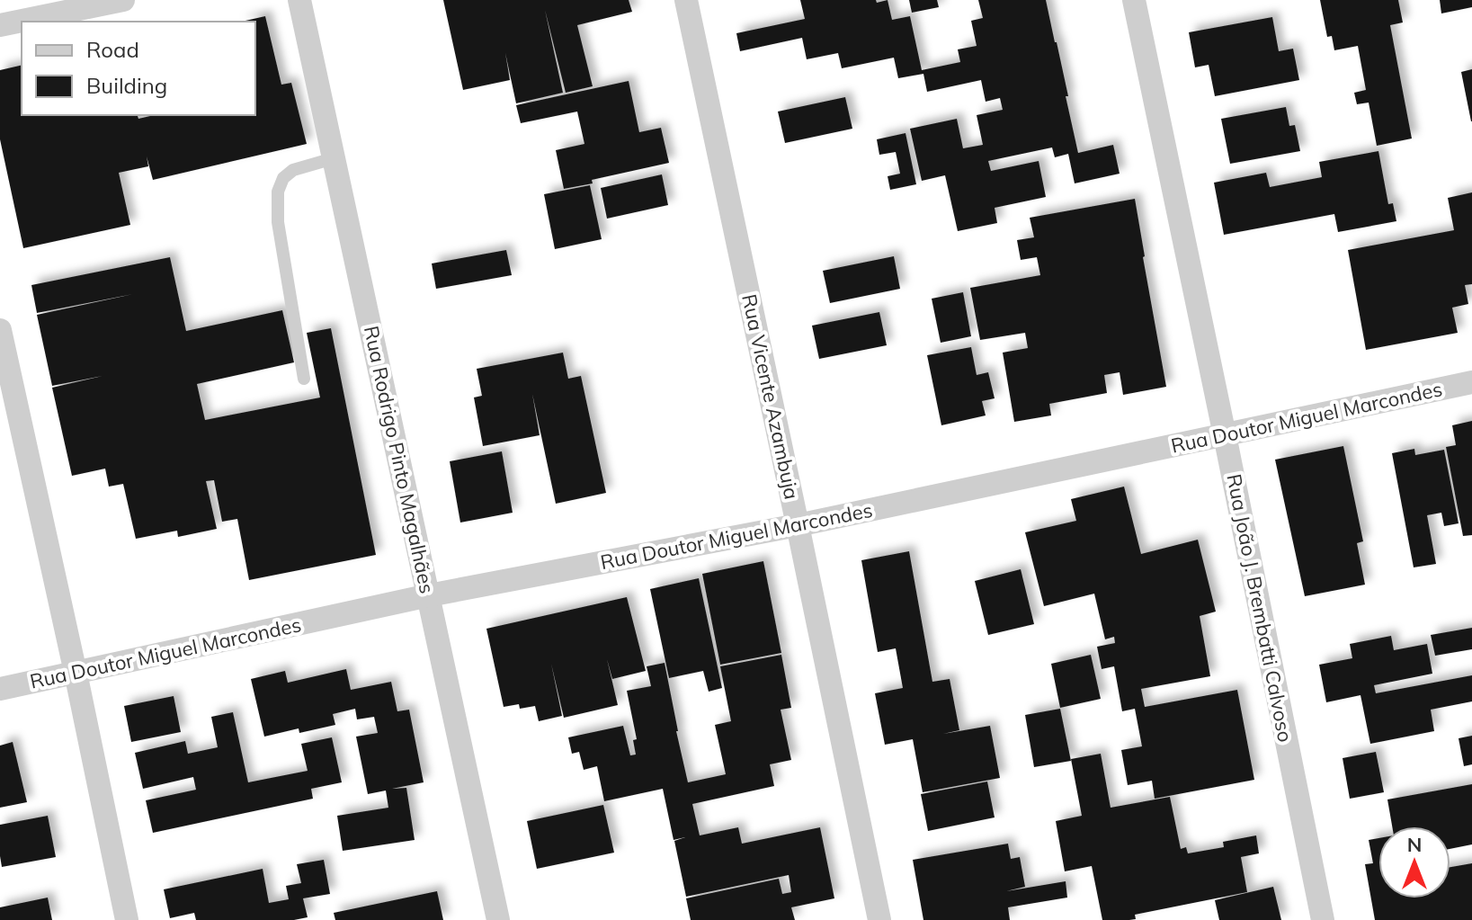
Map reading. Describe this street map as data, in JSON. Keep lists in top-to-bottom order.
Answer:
{
  "streets": {
    "street": [
      "Rua Vicente Azambuja",
      "Rua Doutor Miguel Marcondes",
      "Rua Rodrigo Pinto Magalhães",
      "Rua João J. Brembatti Calvoso"
    ]
  },
  "crossings": [
    ["Rua Vicente Azambuja", "Rua Doutor Miguel Marcondes"],
    ["Rua Doutor Miguel Marcondes", "Rua Rodrigo Pinto Magalhães"],
    ["Rua Doutor Miguel Marcondes", "Rua João J. Brembatti Calvoso"]
  ],
  "legend": ["Road", "Building"],
  "north": "top"
}
